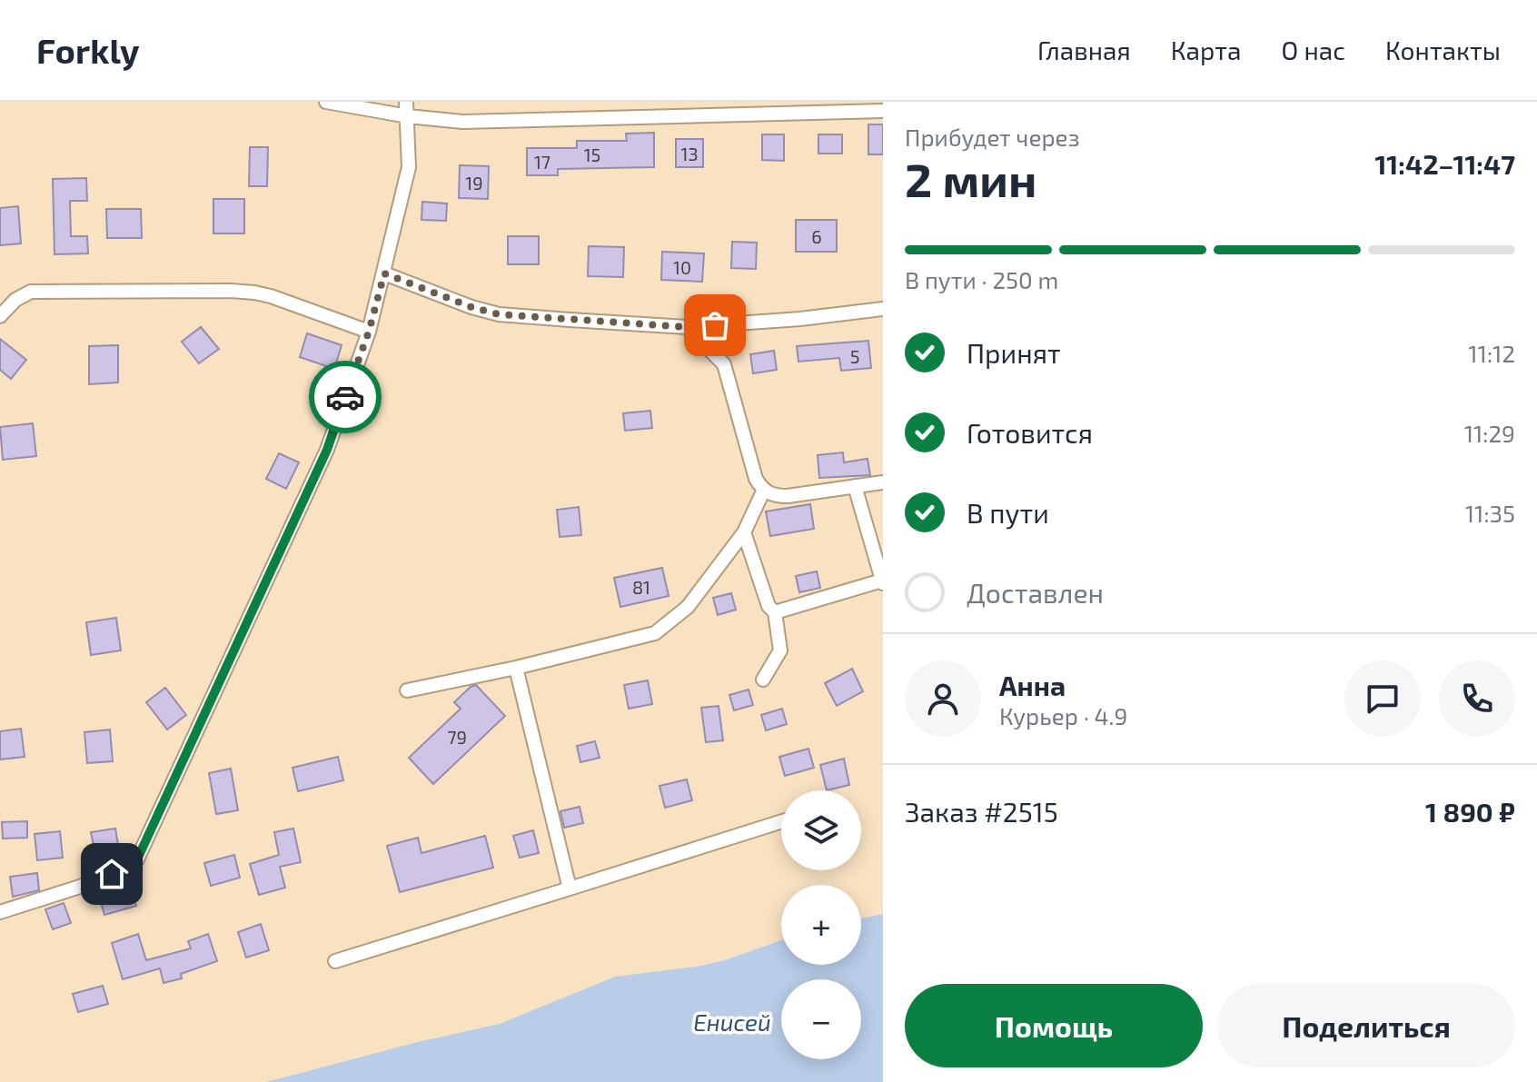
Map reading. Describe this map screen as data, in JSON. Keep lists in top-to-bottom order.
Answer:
{
  "water": ["Енисей"],
  "house_numbers": [
    "13",
    "15",
    "17",
    "19",
    "6",
    "10",
    "5",
    "81",
    "79"
  ],
  "page": {
    "header": "Forkly",
    "nav": [
      "Главная",
      "Карта",
      "О нас",
      "Контакты"
    ],
    "heading": ["2 мин", "Прибудет через", "11:42–11:47"],
    "panel": [
      "Анна",
      "Курьер · 4.9",
      "Заказ #2515",
      "1 890 ₽"
    ],
    "bar": "В пути · 250 m",
    "list": [
      ["Принят", "11:12"],
      ["Готовится", "11:29"],
      ["В пути", "11:35"],
      "Доставлен"
    ],
    "map_buttons": ["+", "−"],
    "buttons": ["Помощь", "Поделиться"]
  }
}
